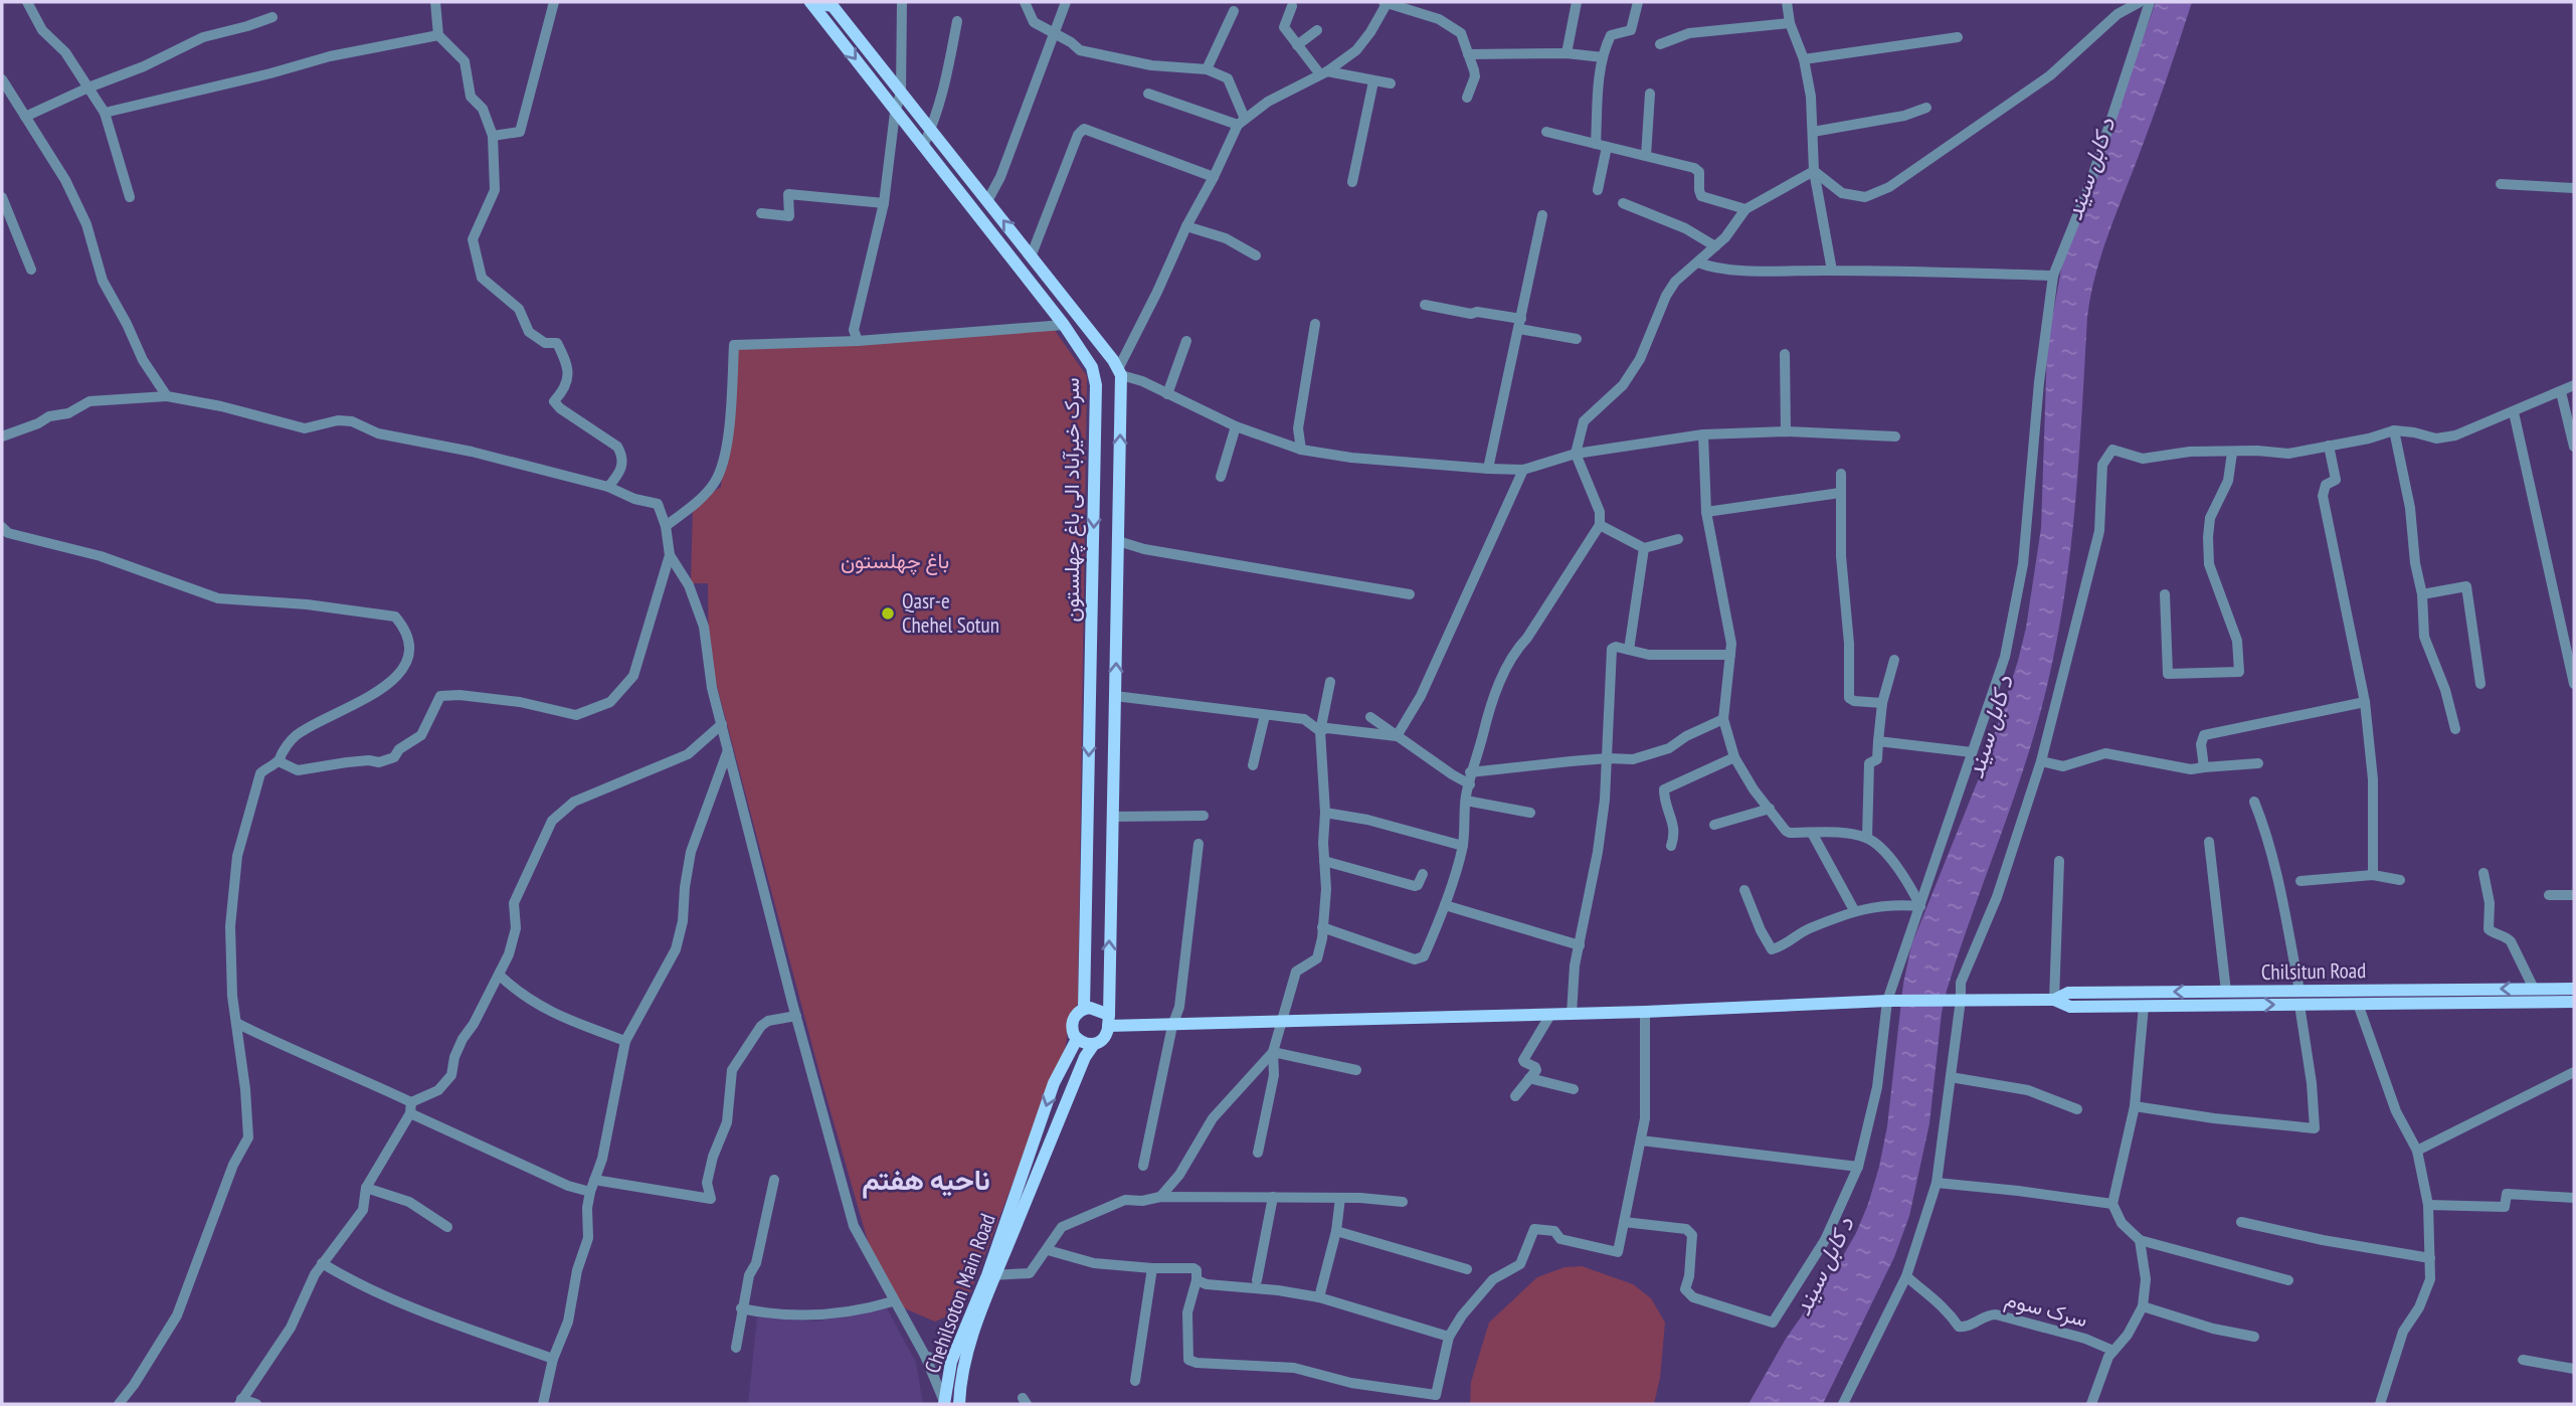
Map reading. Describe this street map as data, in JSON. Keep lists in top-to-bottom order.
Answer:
{
  "streets": {
    "main road": ["سرک خیرآباد الی باغ چهلستون", "Chilsitun Road", "Chehilsoton Main Road"],
    "street": ["سرک سوم"]
  },
  "crossings": [
    ["سرک خیرآباد الی باغ چهلستون", "Chilsitun Road"],
    ["سرک خیرآباد الی باغ چهلستون", "Chehilsoton Main Road"],
    ["Chilsitun Road", "Chehilsoton Main Road"]
  ],
  "districts": ["ناحیه هفتم"],
  "water": ["د کابل سيند"],
  "parks": ["باغ چهلستون"],
  "places": ["Qasr-e Chehel Sotun"]
}
